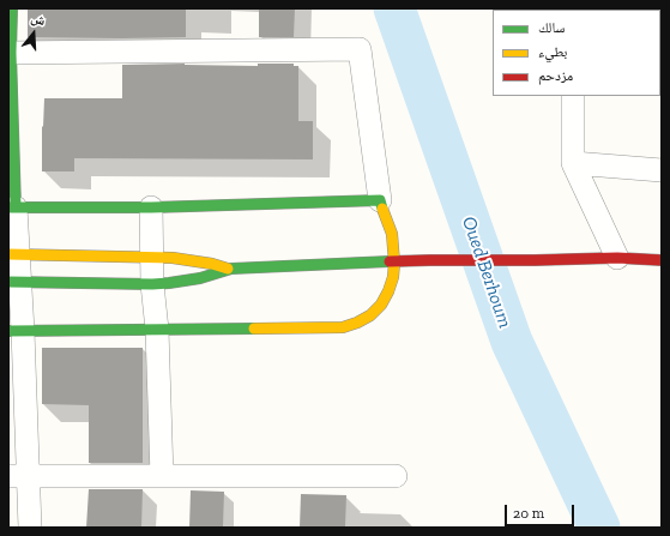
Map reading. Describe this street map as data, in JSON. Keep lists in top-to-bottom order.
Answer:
{
  "water": ["Oued Berhoum"],
  "legend": ["سالك", "بطيء", "مزدحم"],
  "scale_bar": "20 m",
  "north": "top"
}
